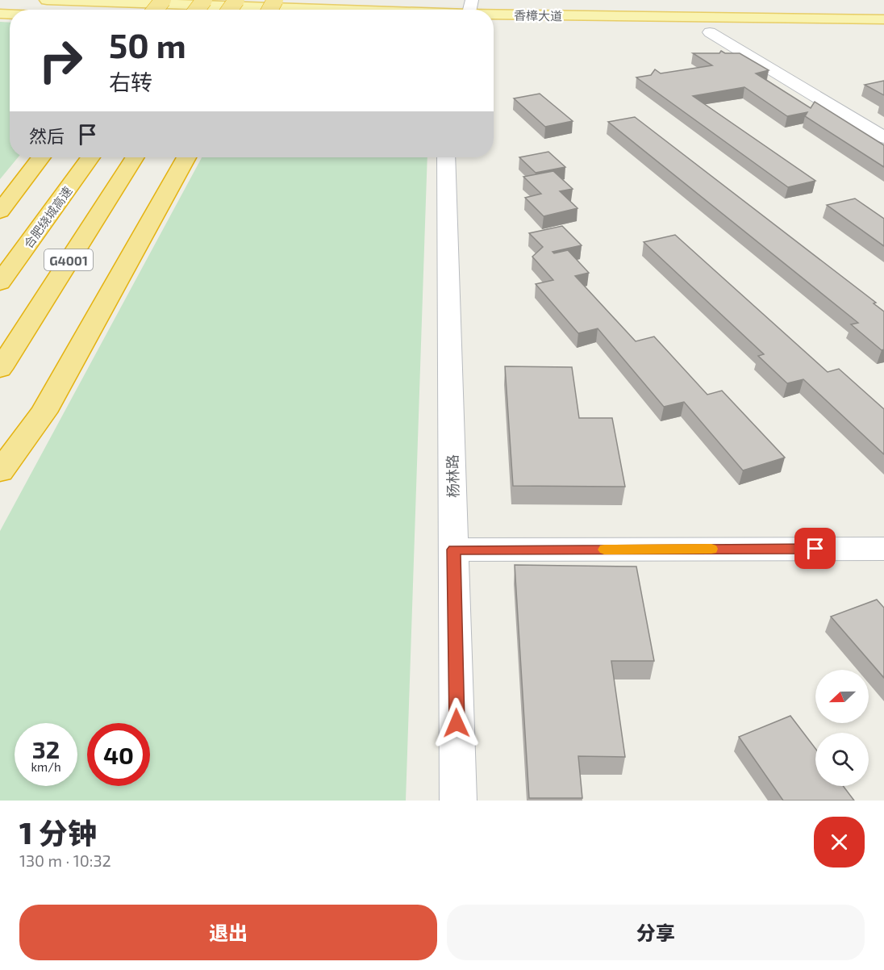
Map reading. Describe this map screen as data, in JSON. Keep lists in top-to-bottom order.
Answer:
{
  "streets": {
    "highway": ["合肥绕城高速", "G4001"],
    "main road": ["香樟大道"],
    "street": ["杨林路"]
  },
  "north": "left",
  "page": {
    "turn": ["50 m", "右转"],
    "then": "然后",
    "speed": "32 km/h",
    "limit": "40",
    "heading": ["1 分钟", "130 m · 10:32"],
    "buttons": ["退出", "分享"]
  }
}
